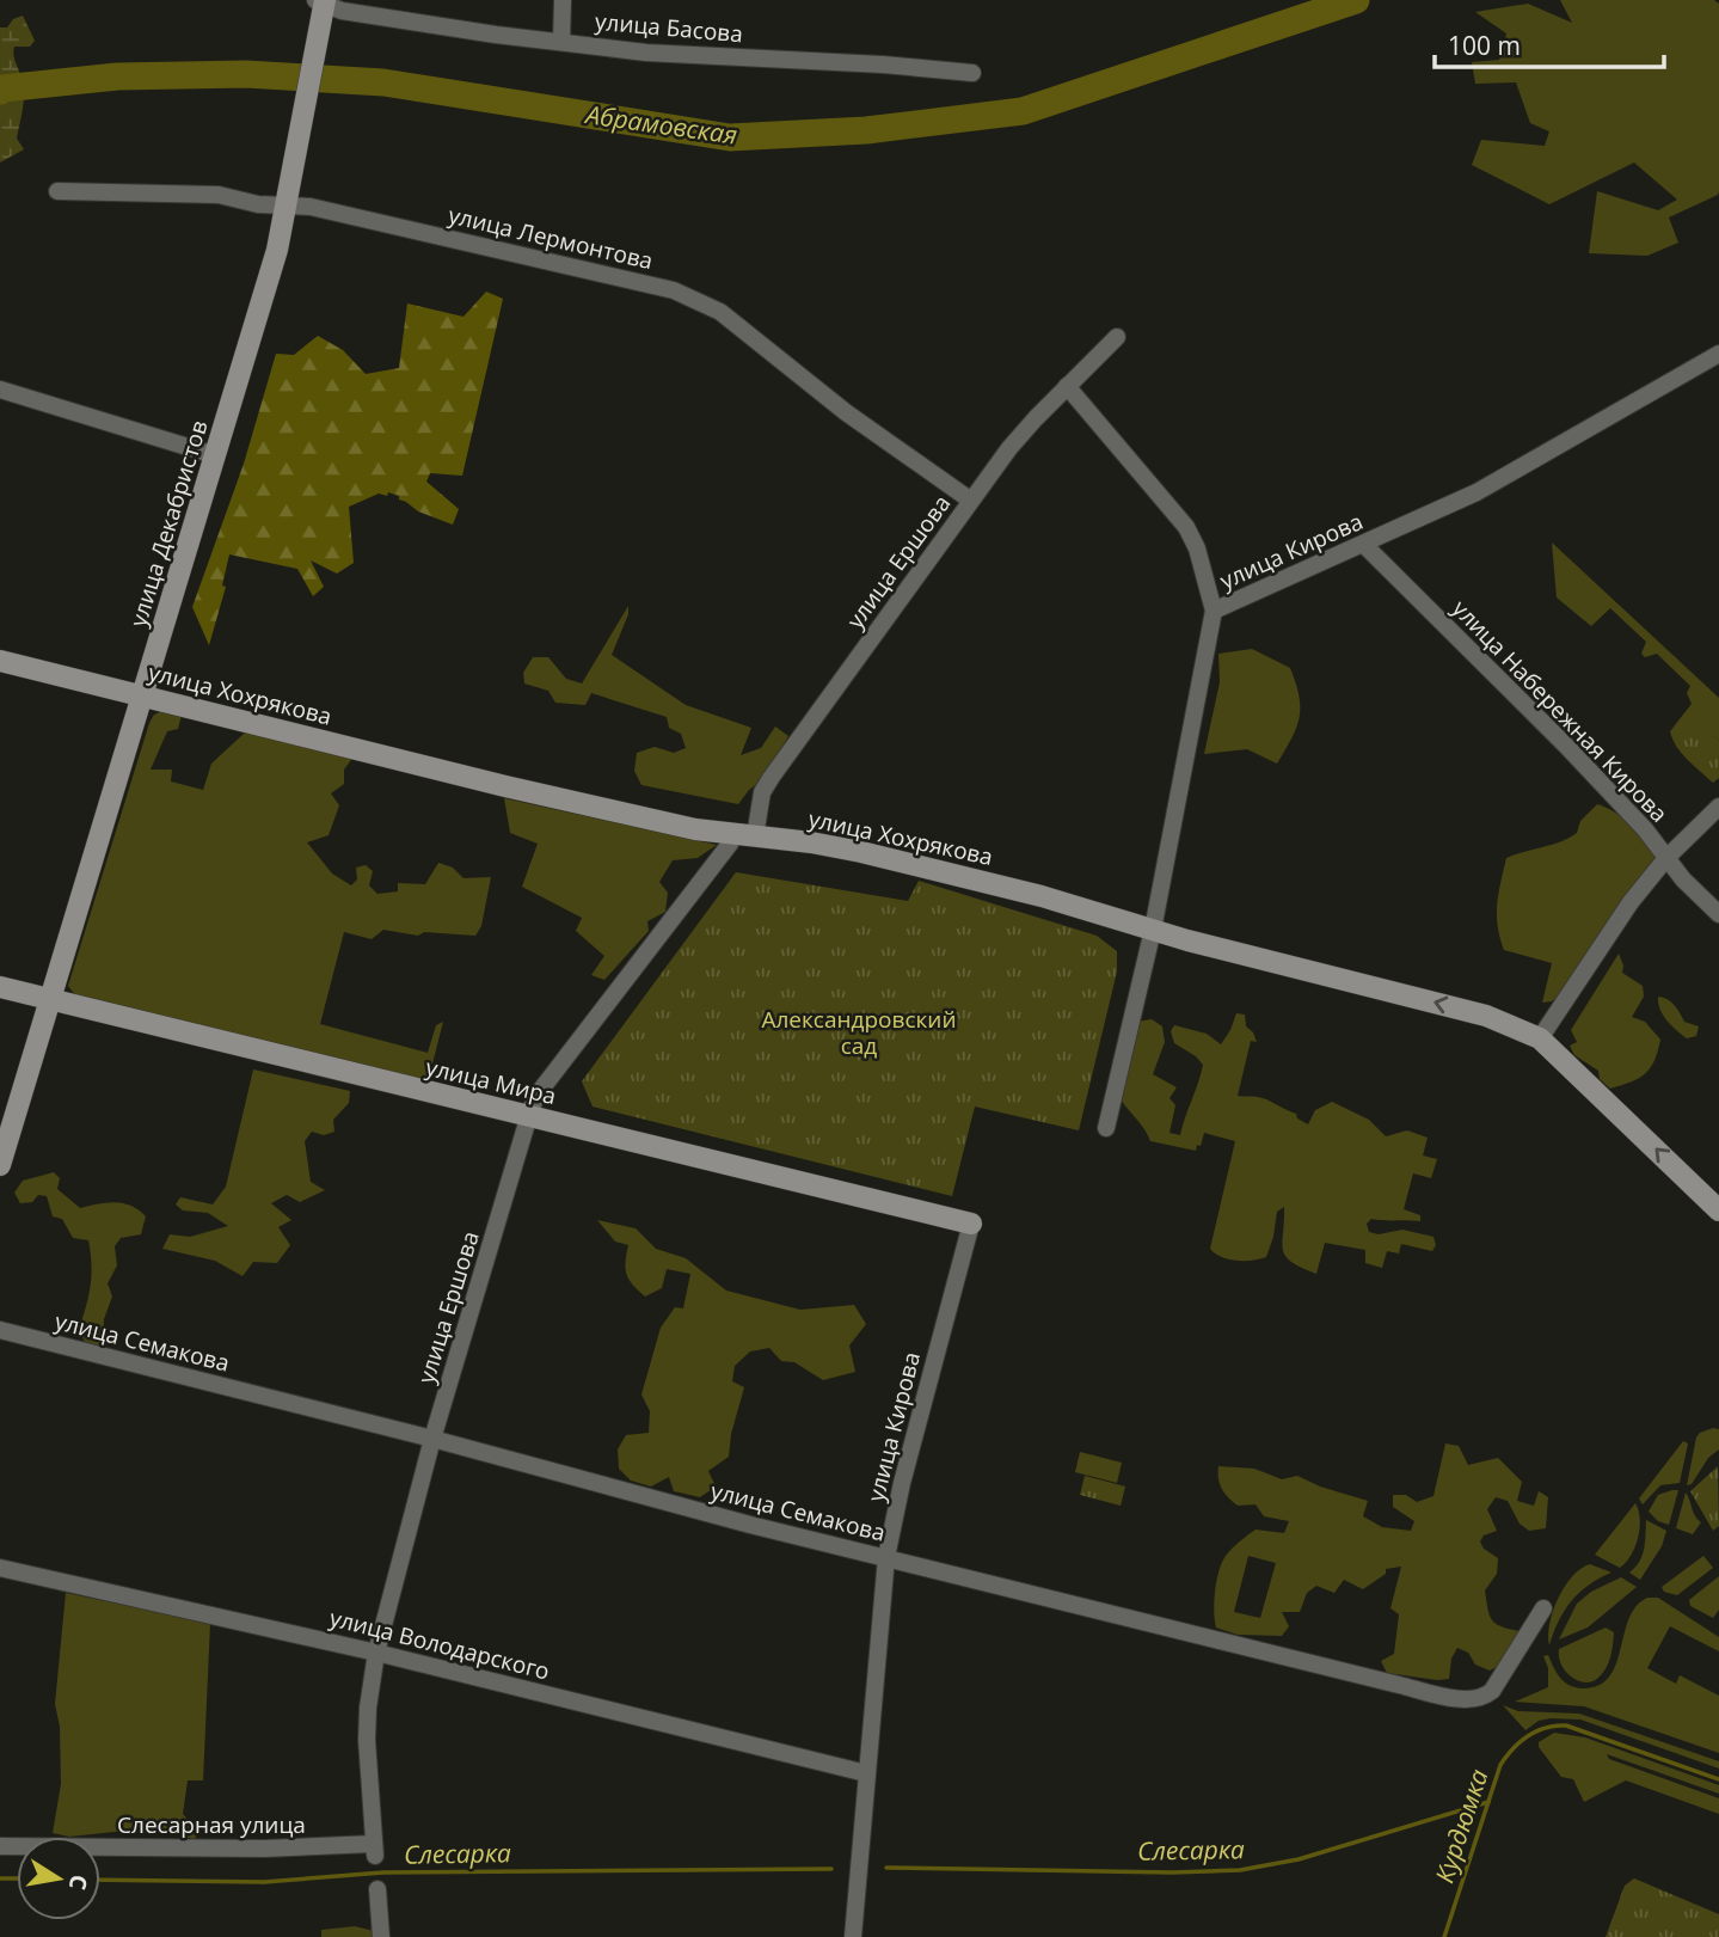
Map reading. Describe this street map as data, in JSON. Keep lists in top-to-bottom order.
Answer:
{
  "streets": {
    "street": [
      "улица Басова",
      "улица Лермонтова",
      "улица Декабристов",
      "улица Кирова",
      "улица Ершова",
      "улица Хохрякова",
      "улица Набережная Кирова",
      "улица Мира",
      "улица Семакова",
      "улица Володарского",
      "Слесарная улица"
    ]
  },
  "crossings": [
    ["улица Басова", "улица Декабристов"],
    ["улица Лермонтова", "улица Декабристов"],
    ["улица Лермонтова", "улица Ершова"],
    ["улица Декабристов", "улица Хохрякова"],
    ["улица Декабристов", "улица Мира"],
    ["улица Кирова", "улица Хохрякова"],
    ["улица Кирова", "улица Набережная Кирова"],
    ["улица Кирова", "улица Мира"],
    ["улица Кирова", "улица Семакова"],
    ["улица Кирова", "улица Володарского"],
    ["улица Ершова", "улица Хохрякова"],
    ["улица Ершова", "улица Мира"],
    ["улица Ершова", "улица Семакова"],
    ["улица Ершова", "улица Володарского"],
    ["улица Ершова", "Слесарная улица"]
  ],
  "water": ["Абрамовская", "Курдюмка", "Слесарка"],
  "parks": ["Александровский сад"],
  "scale_bar": "100 m",
  "north": "right"
}
